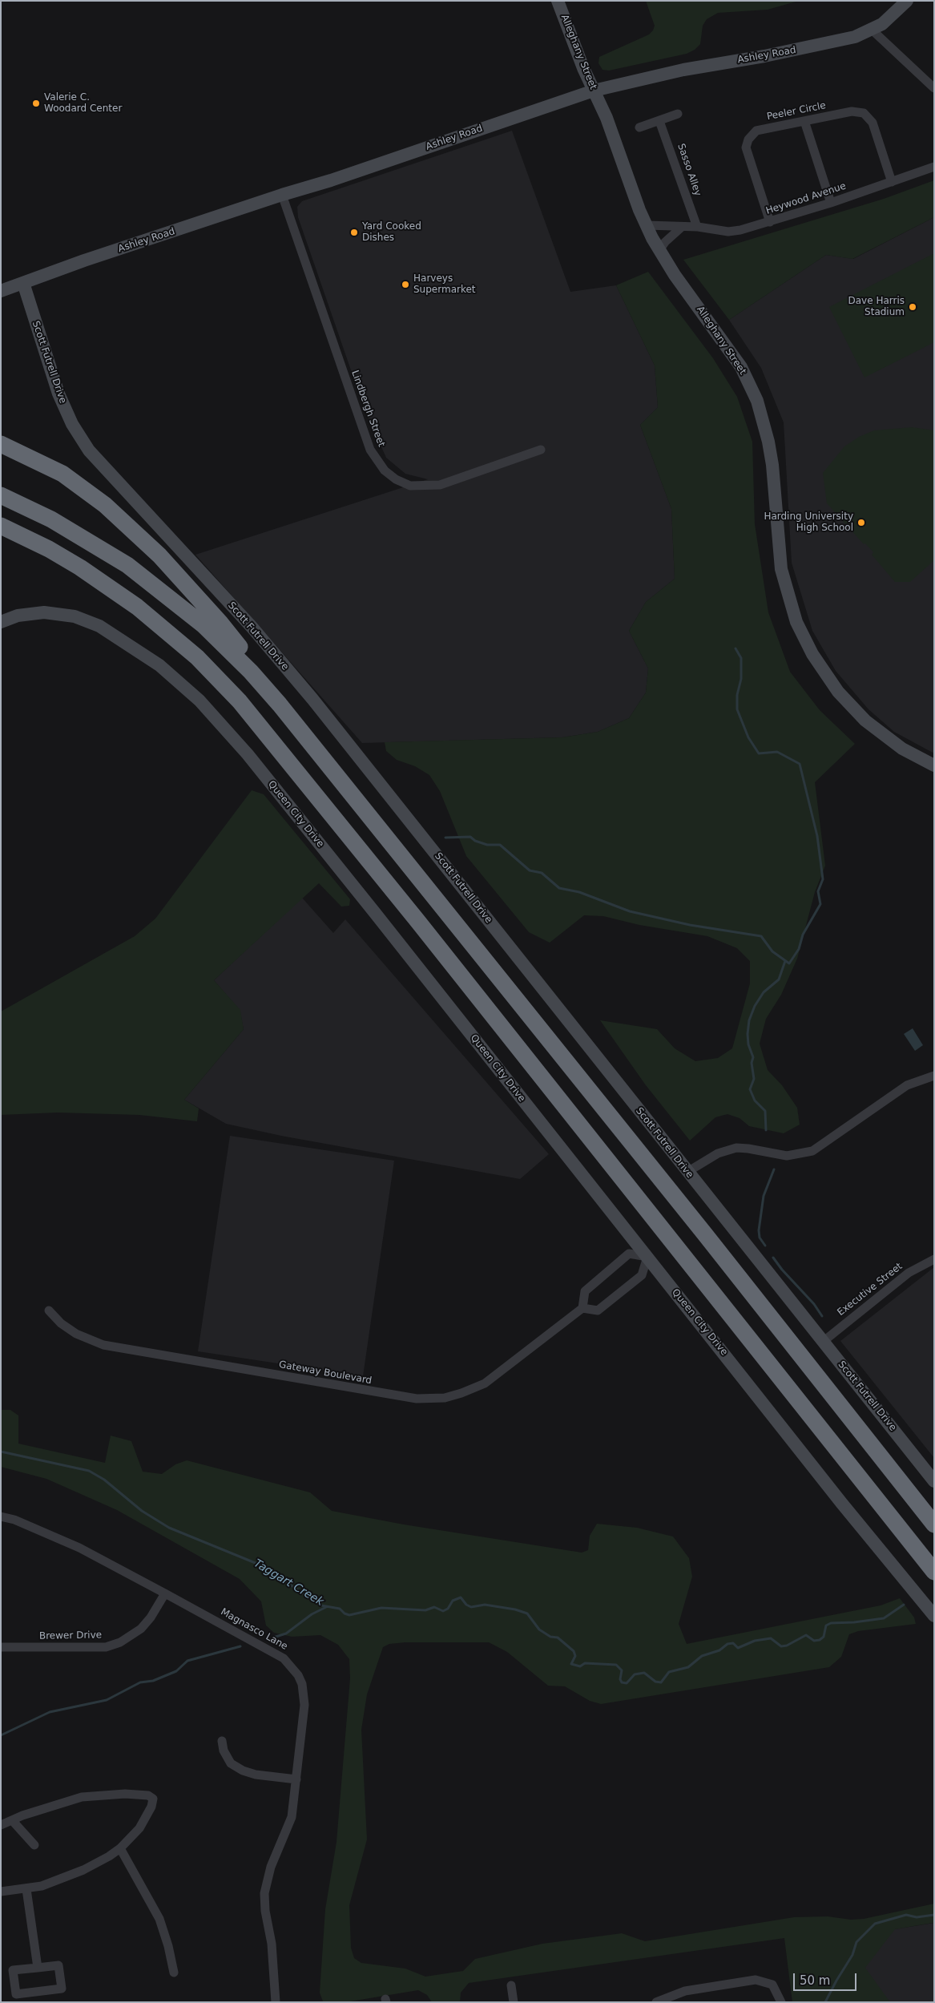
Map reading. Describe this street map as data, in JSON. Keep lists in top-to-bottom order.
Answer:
{
  "streets": {
    "street": [
      "Alleghany Street",
      "Ashley Road",
      "Peeler Circle",
      "Sasso Alley",
      "Heywood Avenue",
      "Scott Futrell Drive",
      "Lindbergh Street",
      "Queen City Drive",
      "Executive Street",
      "Gateway Boulevard",
      "Magnasco Lane",
      "Brewer Drive"
    ]
  },
  "crossings": [
    ["Alleghany Street", "Ashley Road"],
    ["Alleghany Street", "Heywood Avenue"],
    ["Ashley Road", "Scott Futrell Drive"],
    ["Ashley Road", "Lindbergh Street"],
    ["Peeler Circle", "Heywood Avenue"],
    ["Sasso Alley", "Heywood Avenue"],
    ["Scott Futrell Drive", "Executive Street"],
    ["Magnasco Lane", "Brewer Drive"]
  ],
  "water": ["Taggart Creek"],
  "places": [
    "Valerie C. Woodard Center",
    "Yard Cooked Dishes",
    "Harveys Supermarket",
    "Dave Harris Stadium",
    "Harding University High School"
  ],
  "scale_bar": "50 m"
}
